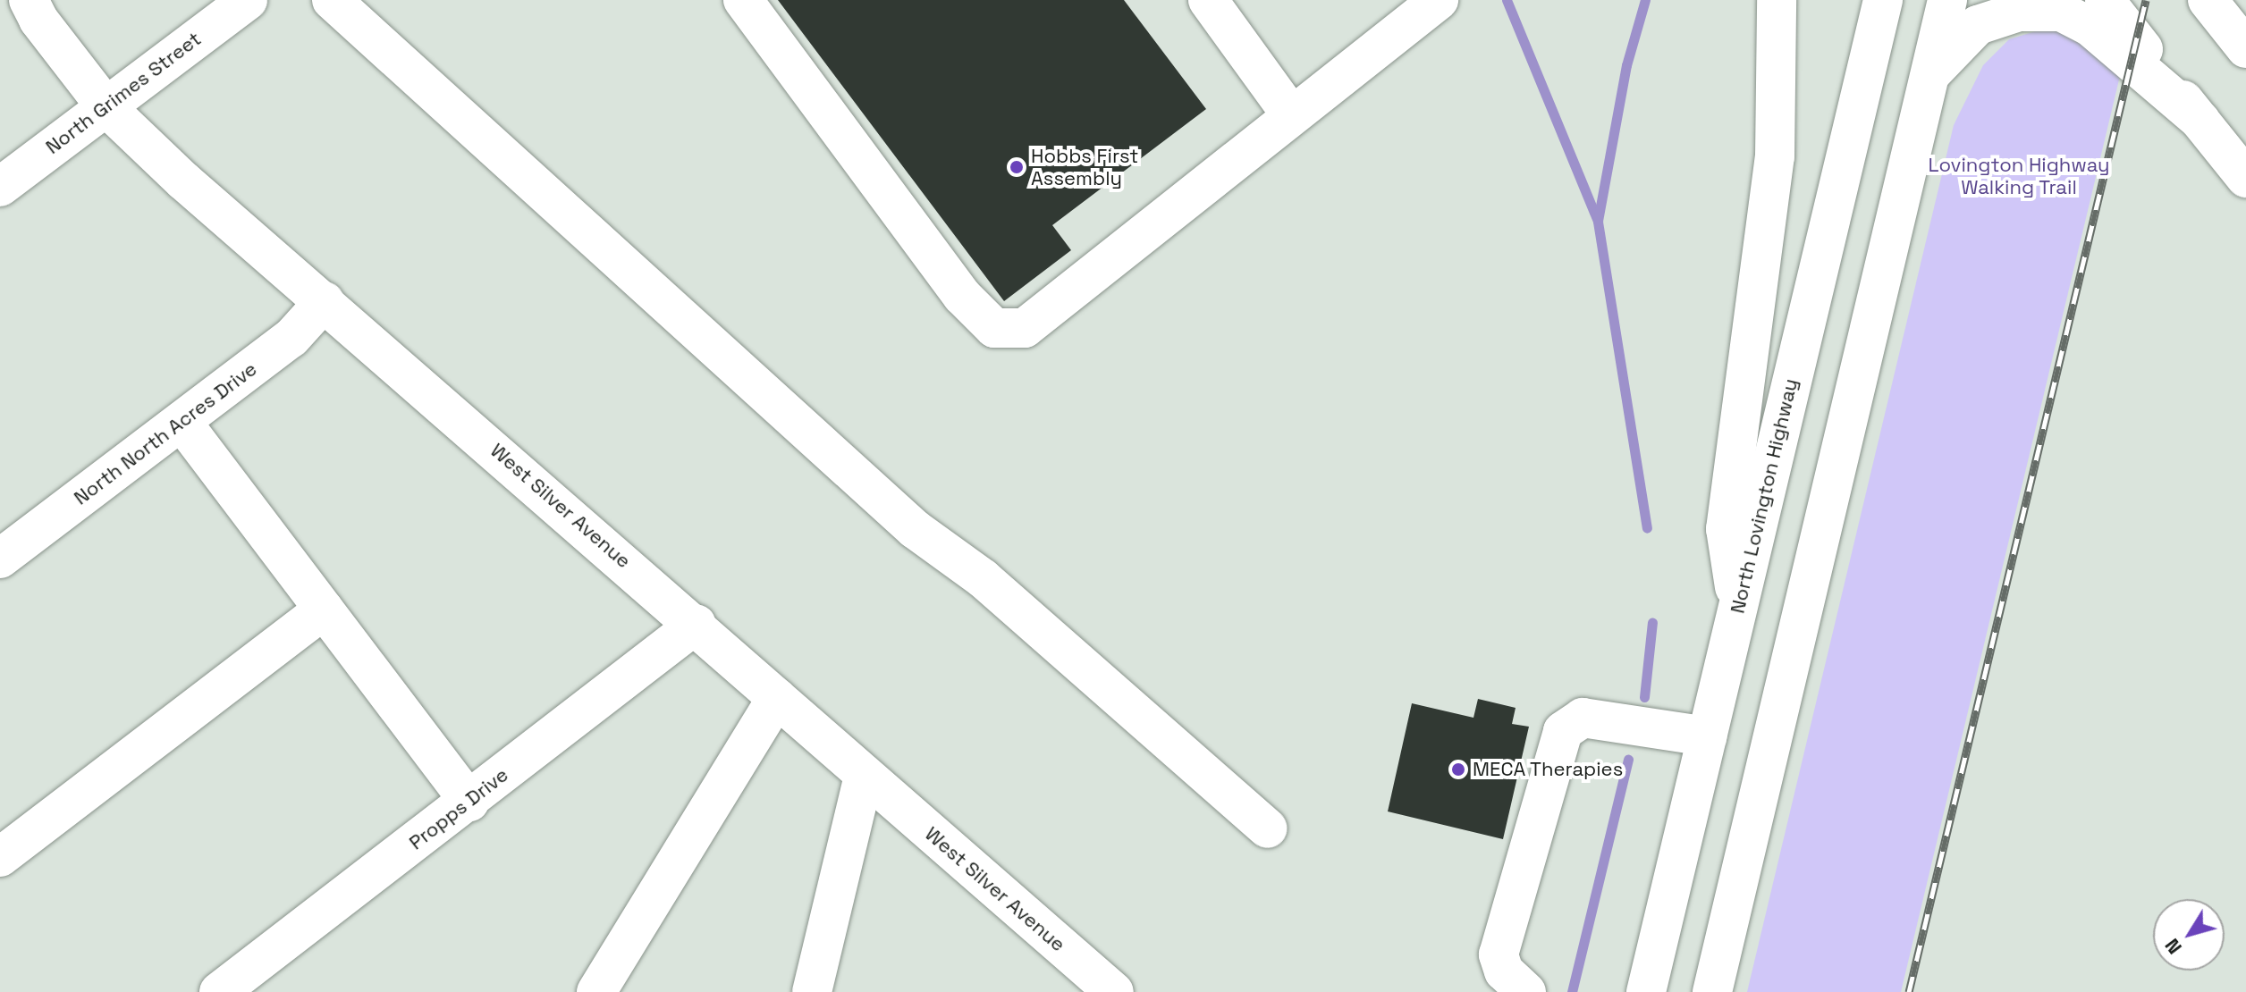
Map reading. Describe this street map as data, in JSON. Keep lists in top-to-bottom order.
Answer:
{
  "streets": {
    "main road": [
      "North Grimes Street",
      "North North Acres Drive",
      "North Lovington Highway",
      "West Silver Avenue",
      "Propps Drive"
    ]
  },
  "crossings": [
    ["North Grimes Street", "West Silver Avenue"],
    ["North North Acres Drive", "West Silver Avenue"],
    ["West Silver Avenue", "Propps Drive"]
  ],
  "parks": ["Lovington Highway Walking Trail"],
  "places": ["Hobbs First Assembly", "MECA Therapies"],
  "north": "bottom left"
}
